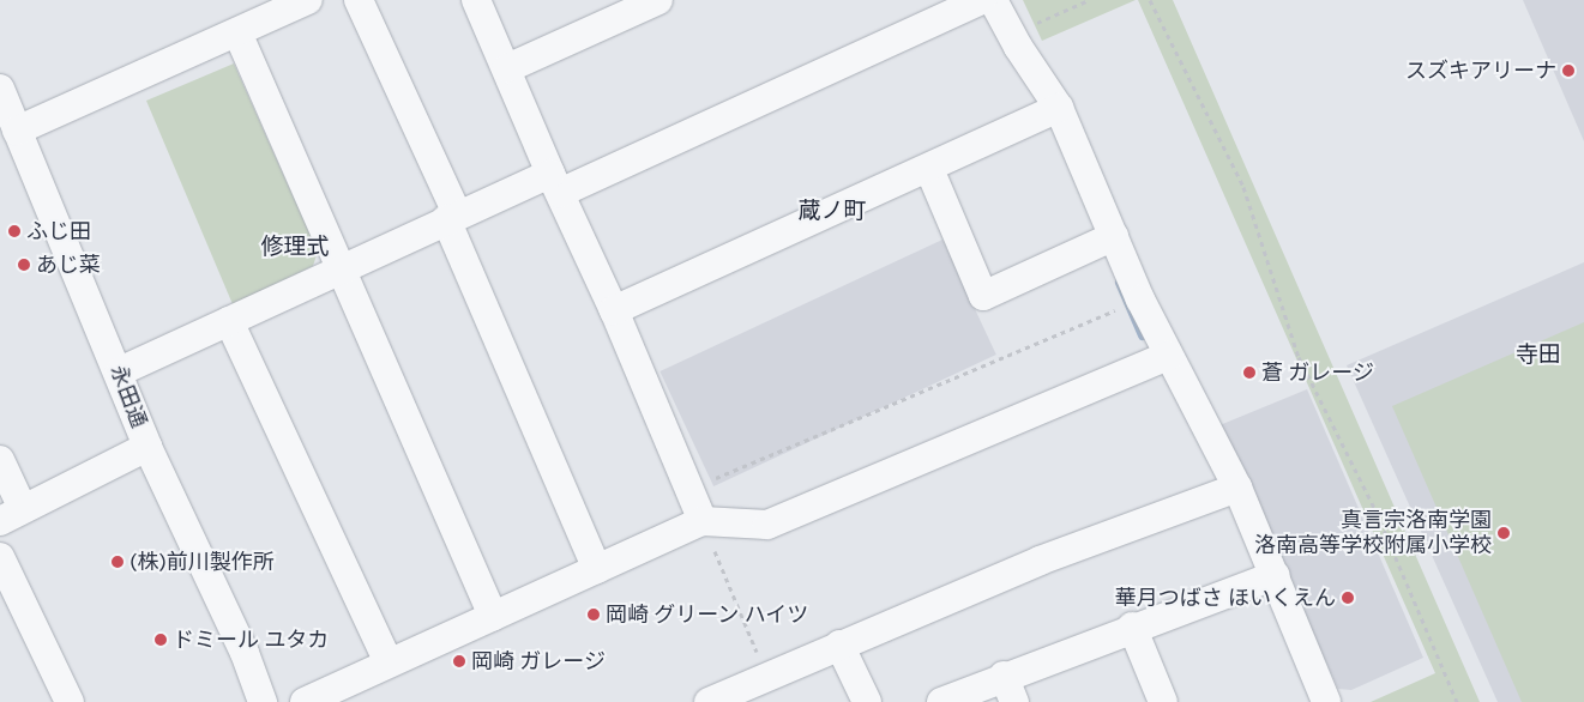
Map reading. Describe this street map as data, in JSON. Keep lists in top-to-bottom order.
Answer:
{
  "streets": {
    "street": ["永田通"]
  },
  "districts": ["蔵ノ町", "修理式", "寺田"],
  "places": [
    "スズキアリーナ",
    "ふじ田",
    "あじ菜",
    "蒼 ガレージ",
    "真言宗洛南学園 洛南高等学校附属小学校",
    "(株)前川製作所",
    "華月つばさ ほいくえん",
    "岡崎 グリーン ハイツ",
    "ドミール ユタカ",
    "岡崎 ガレージ"
  ]
}
